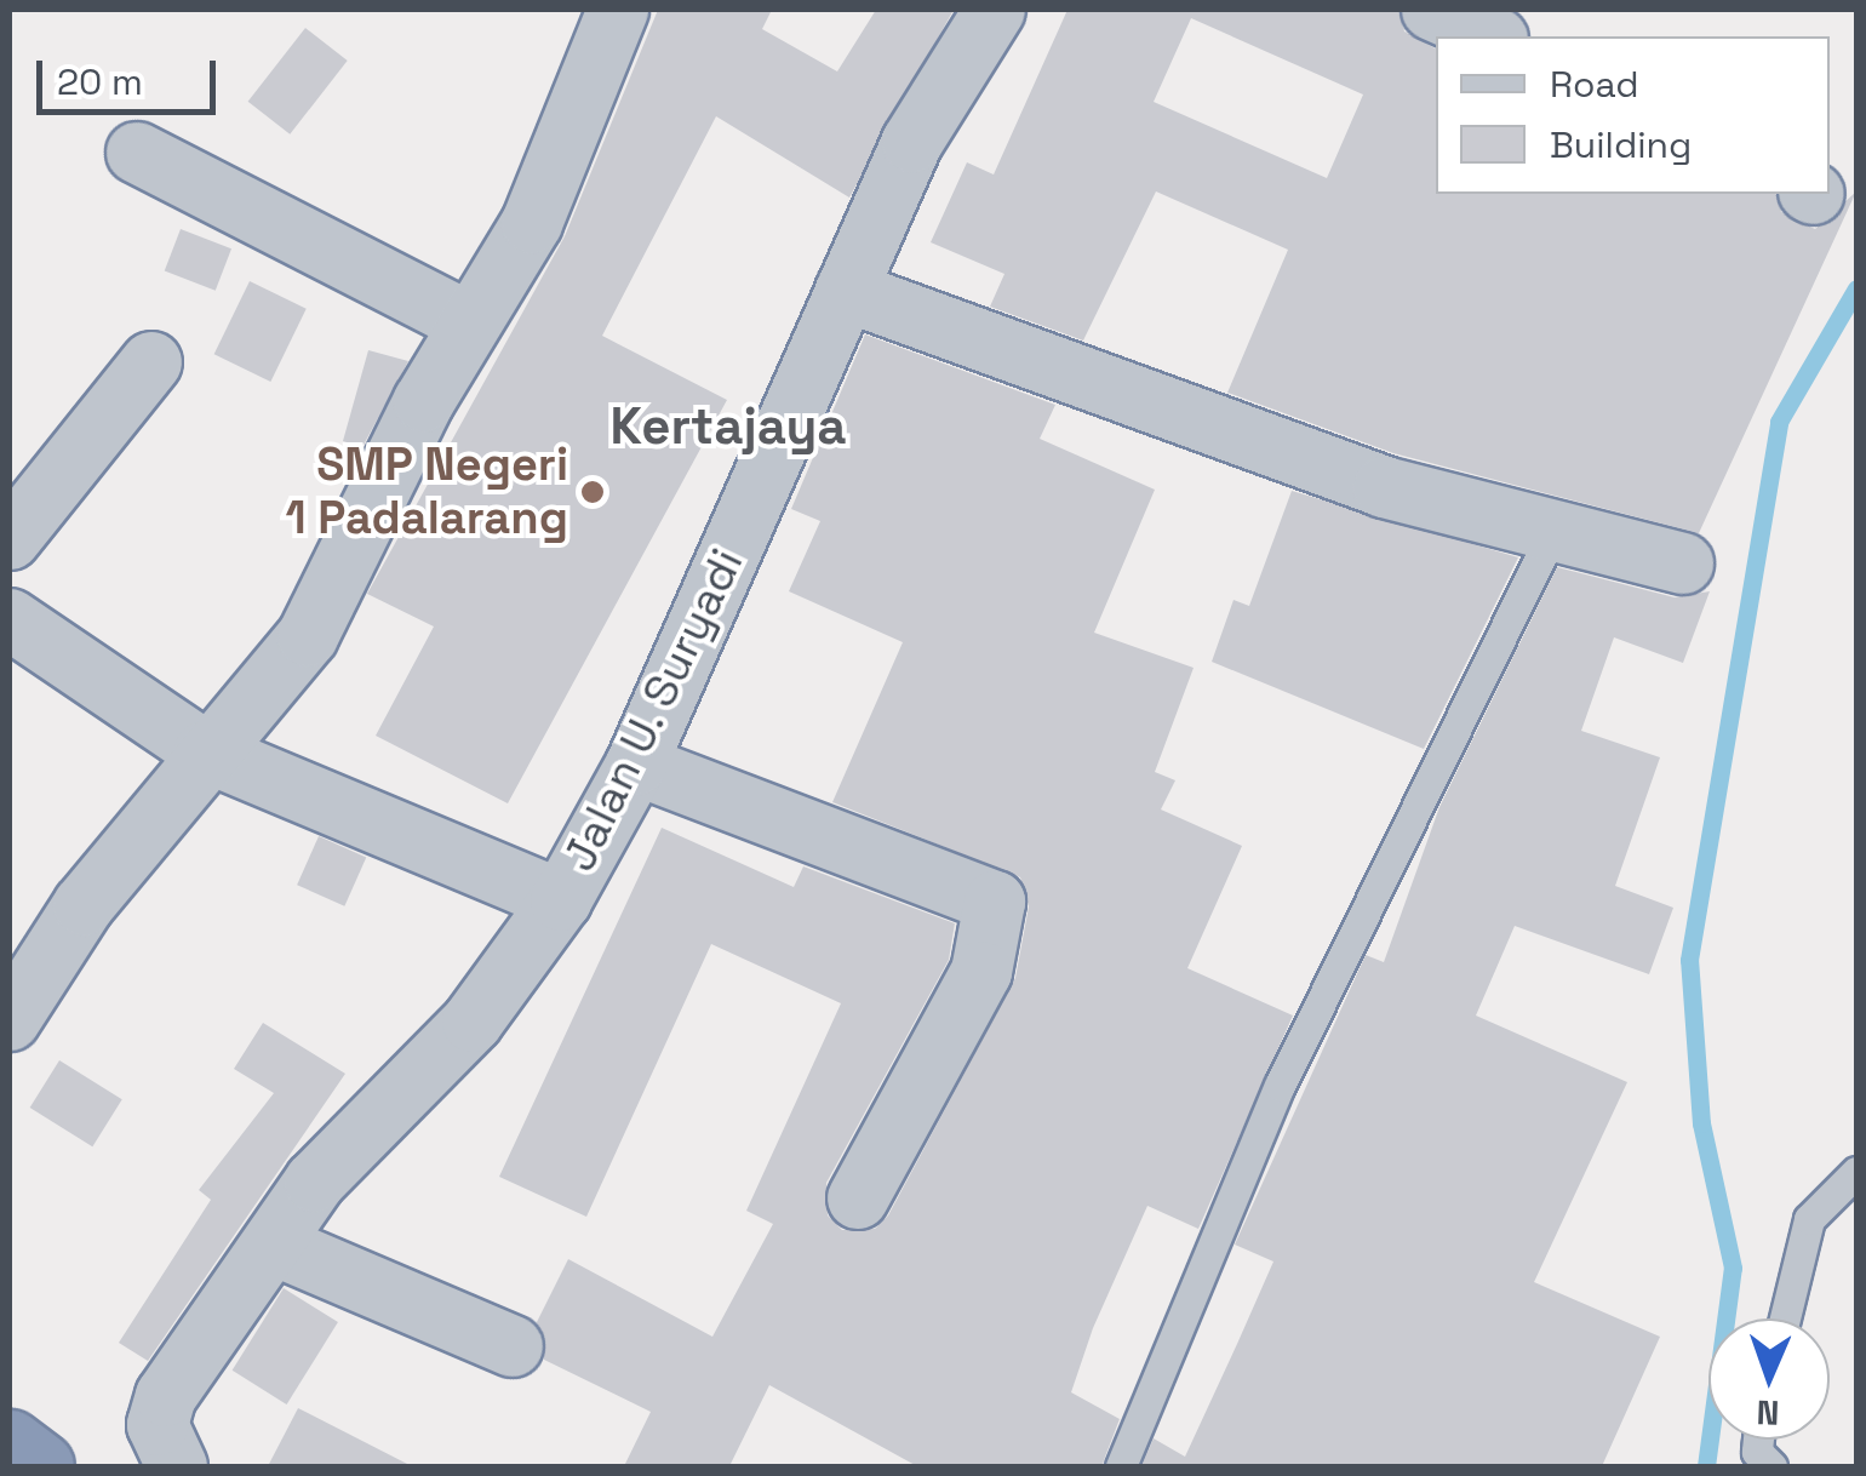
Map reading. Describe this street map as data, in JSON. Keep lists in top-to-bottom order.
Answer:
{
  "streets": {
    "street": ["Jalan U. Suryadi"]
  },
  "districts": ["Kertajaya"],
  "places": ["SMP Negeri 1 Padalarang"],
  "legend": ["Road", "Building"],
  "scale_bar": "20 m",
  "north": "bottom"
}
